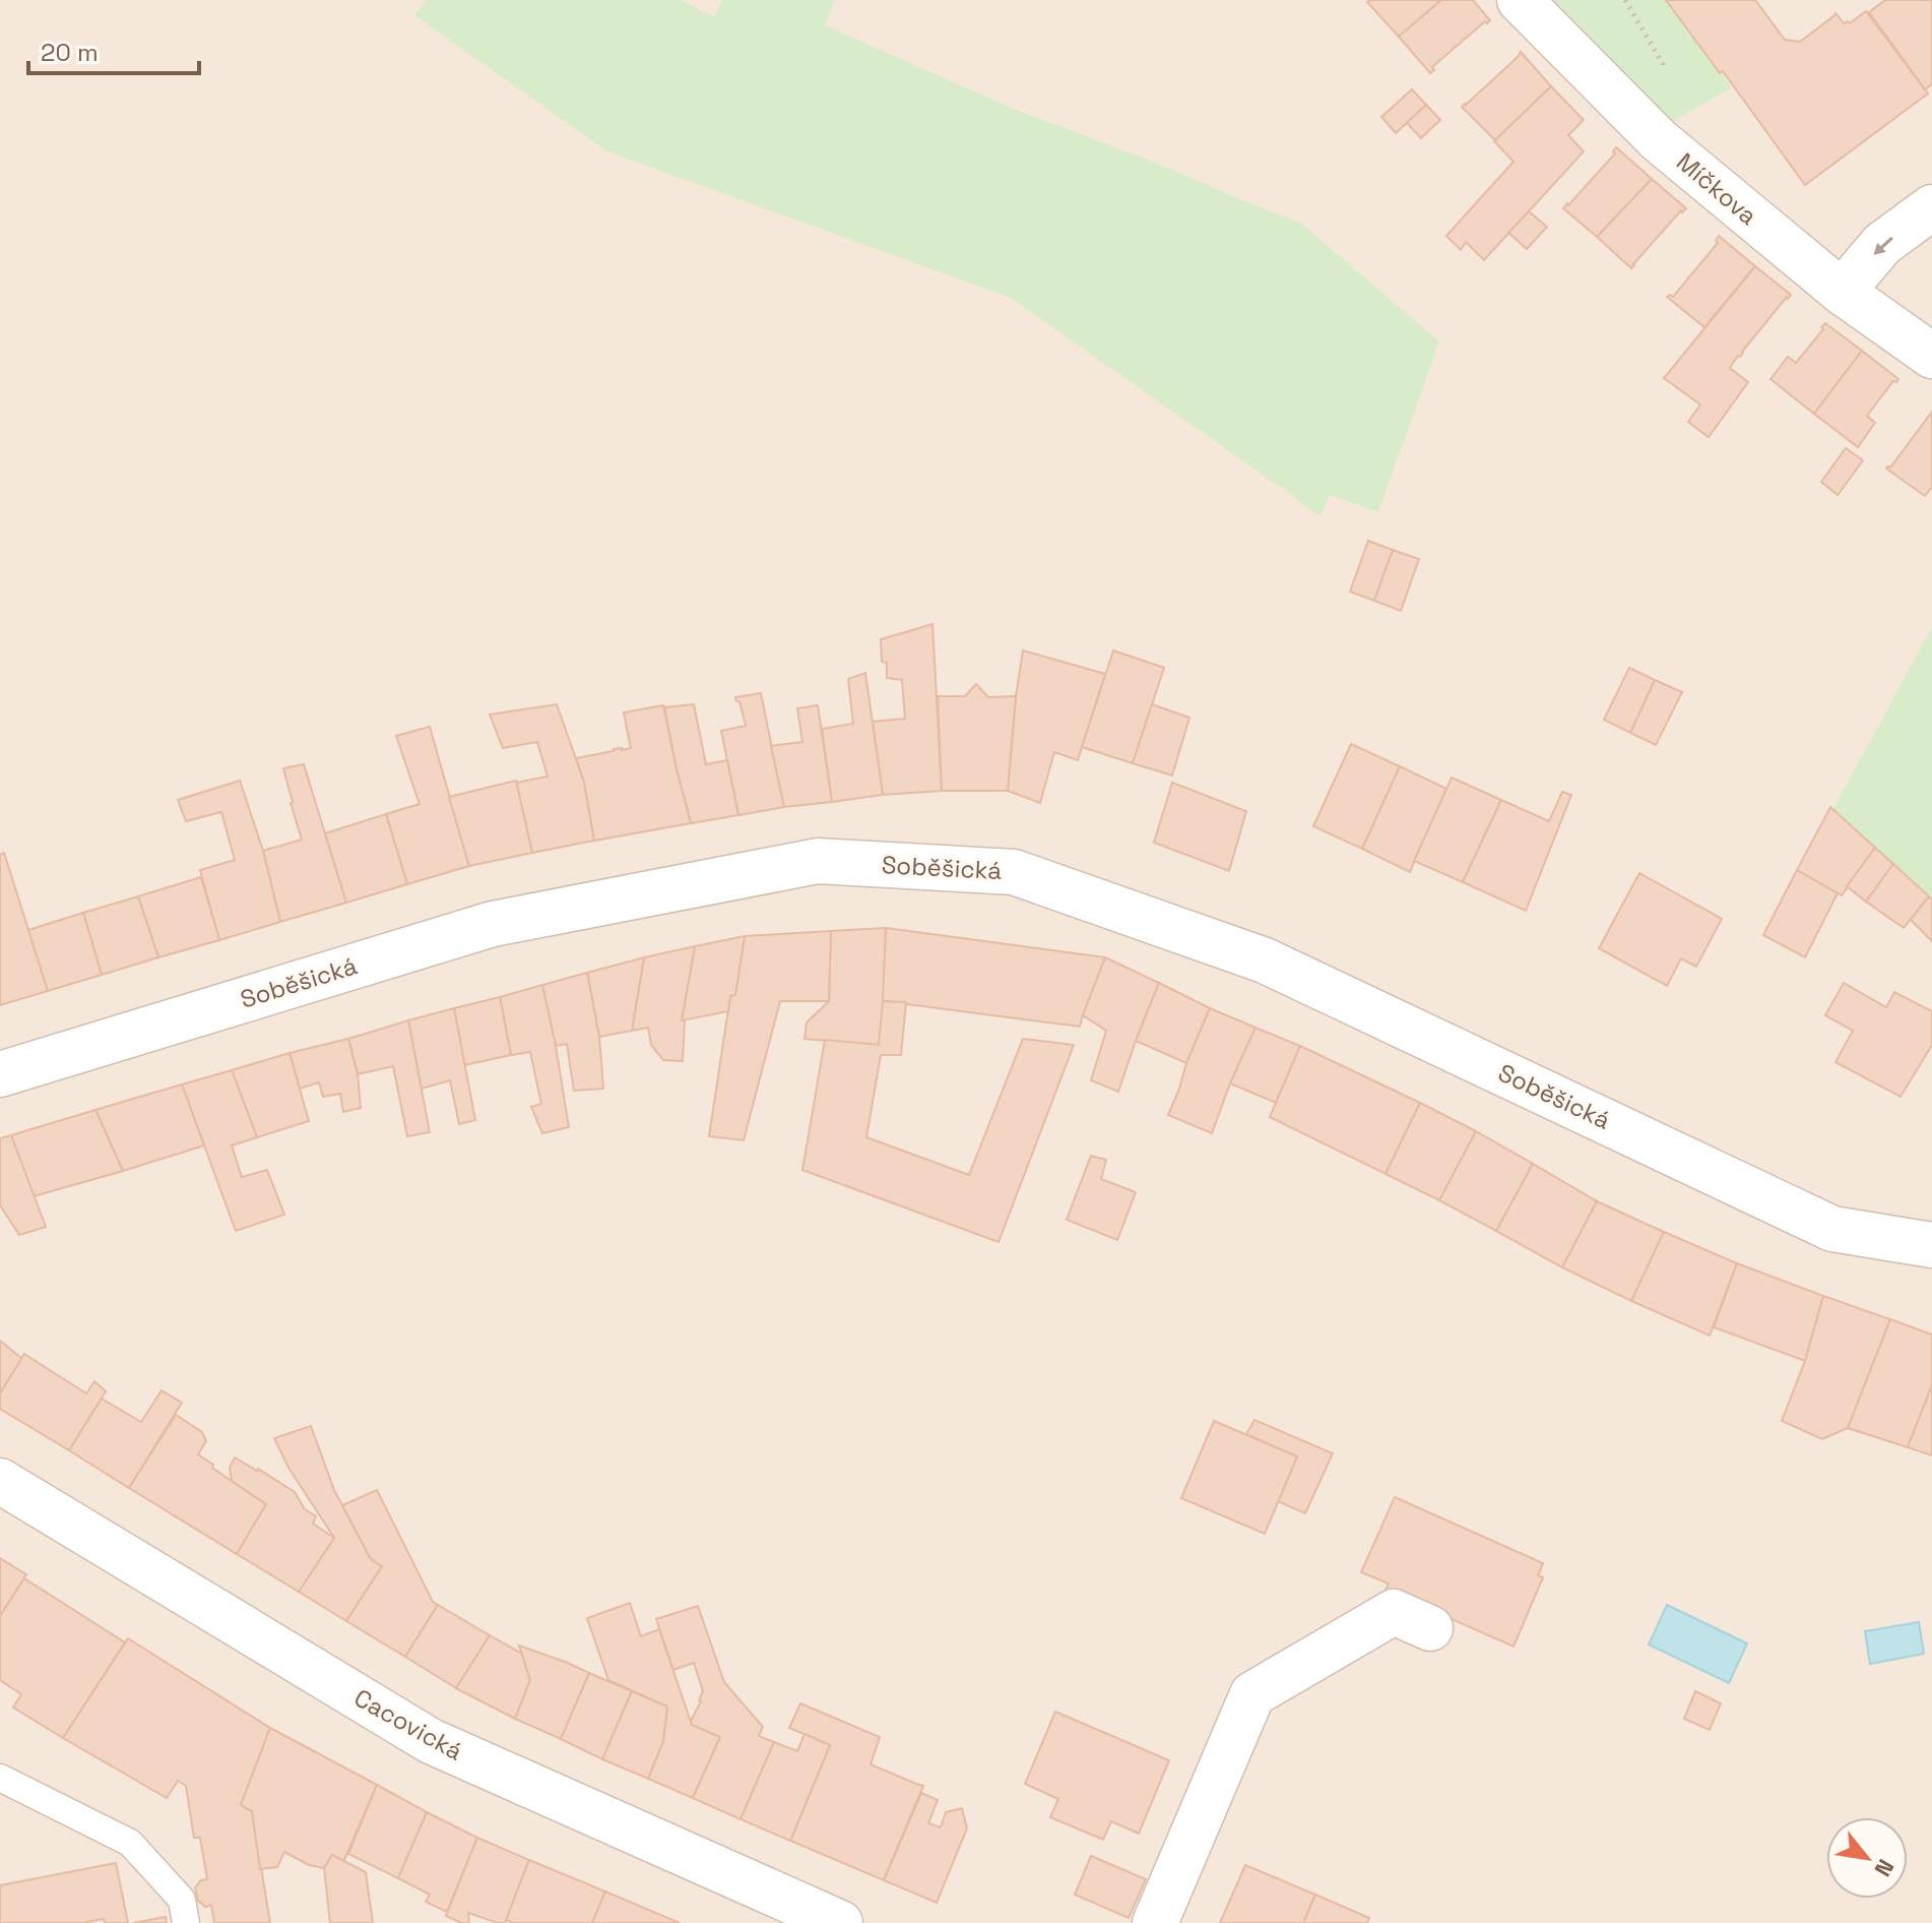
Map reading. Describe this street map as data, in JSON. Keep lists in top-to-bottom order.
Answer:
{
  "streets": {
    "street": ["Míčkova", "Soběšická", "Cacovická"]
  },
  "scale_bar": "20 m",
  "north": "bottom right"
}
